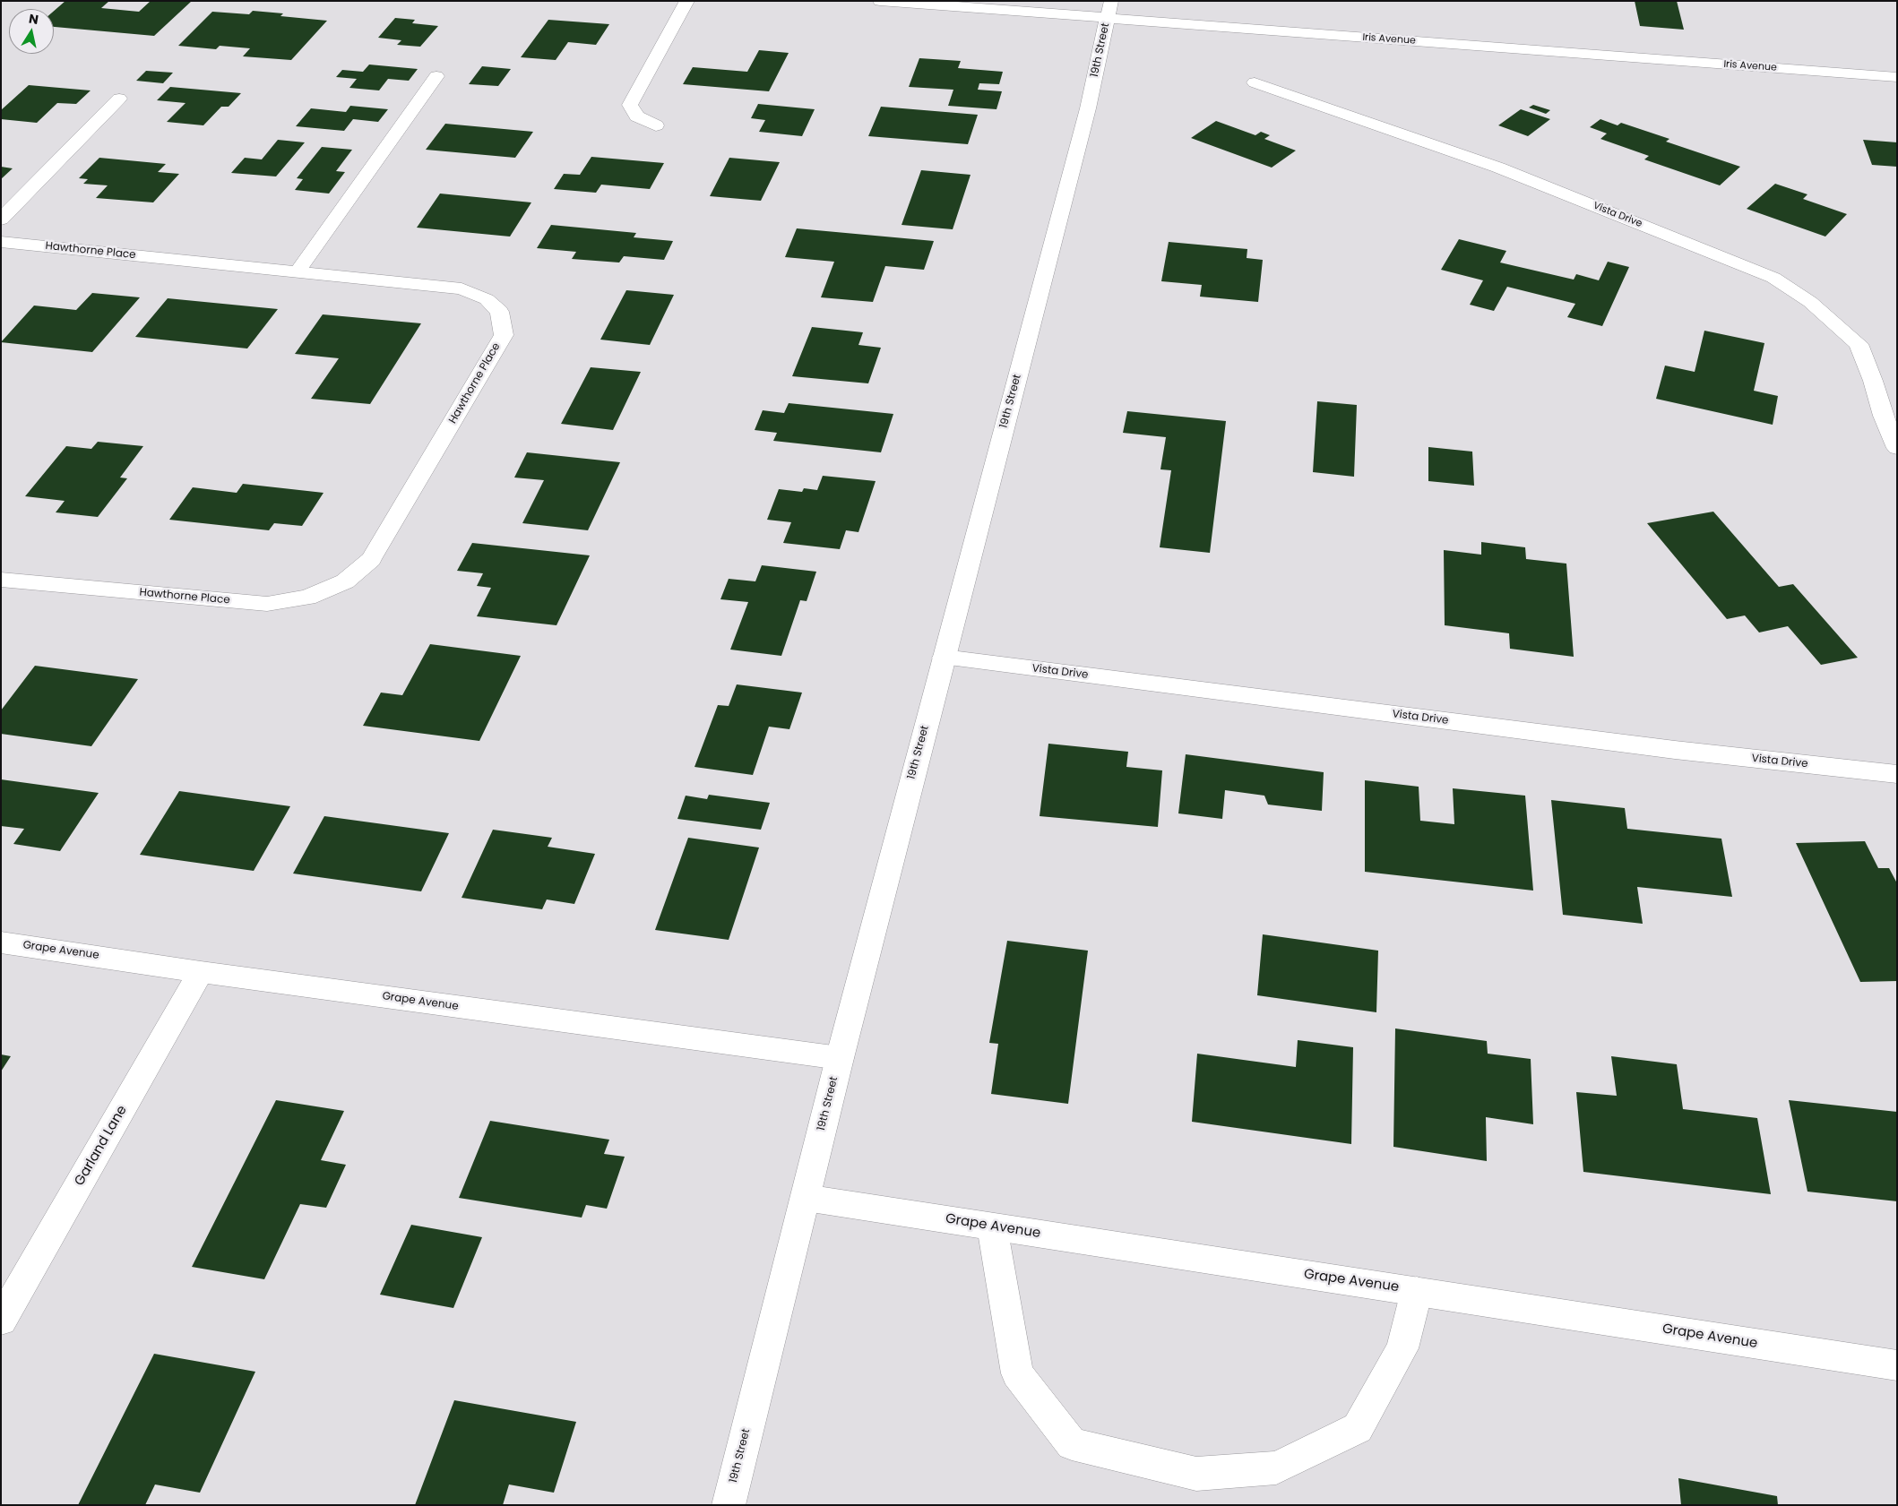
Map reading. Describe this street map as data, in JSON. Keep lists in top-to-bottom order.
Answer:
{
  "streets": {
    "street": [
      "Iris Avenue",
      "19th Street",
      "Vista Drive",
      "Hawthorne Place",
      "Grape Avenue",
      "Garland Lane"
    ]
  },
  "crossings": [
    ["Iris Avenue", "19th Street"],
    ["19th Street", "Vista Drive"],
    ["19th Street", "Grape Avenue"],
    ["Grape Avenue", "Garland Lane"]
  ],
  "north": "top"
}
